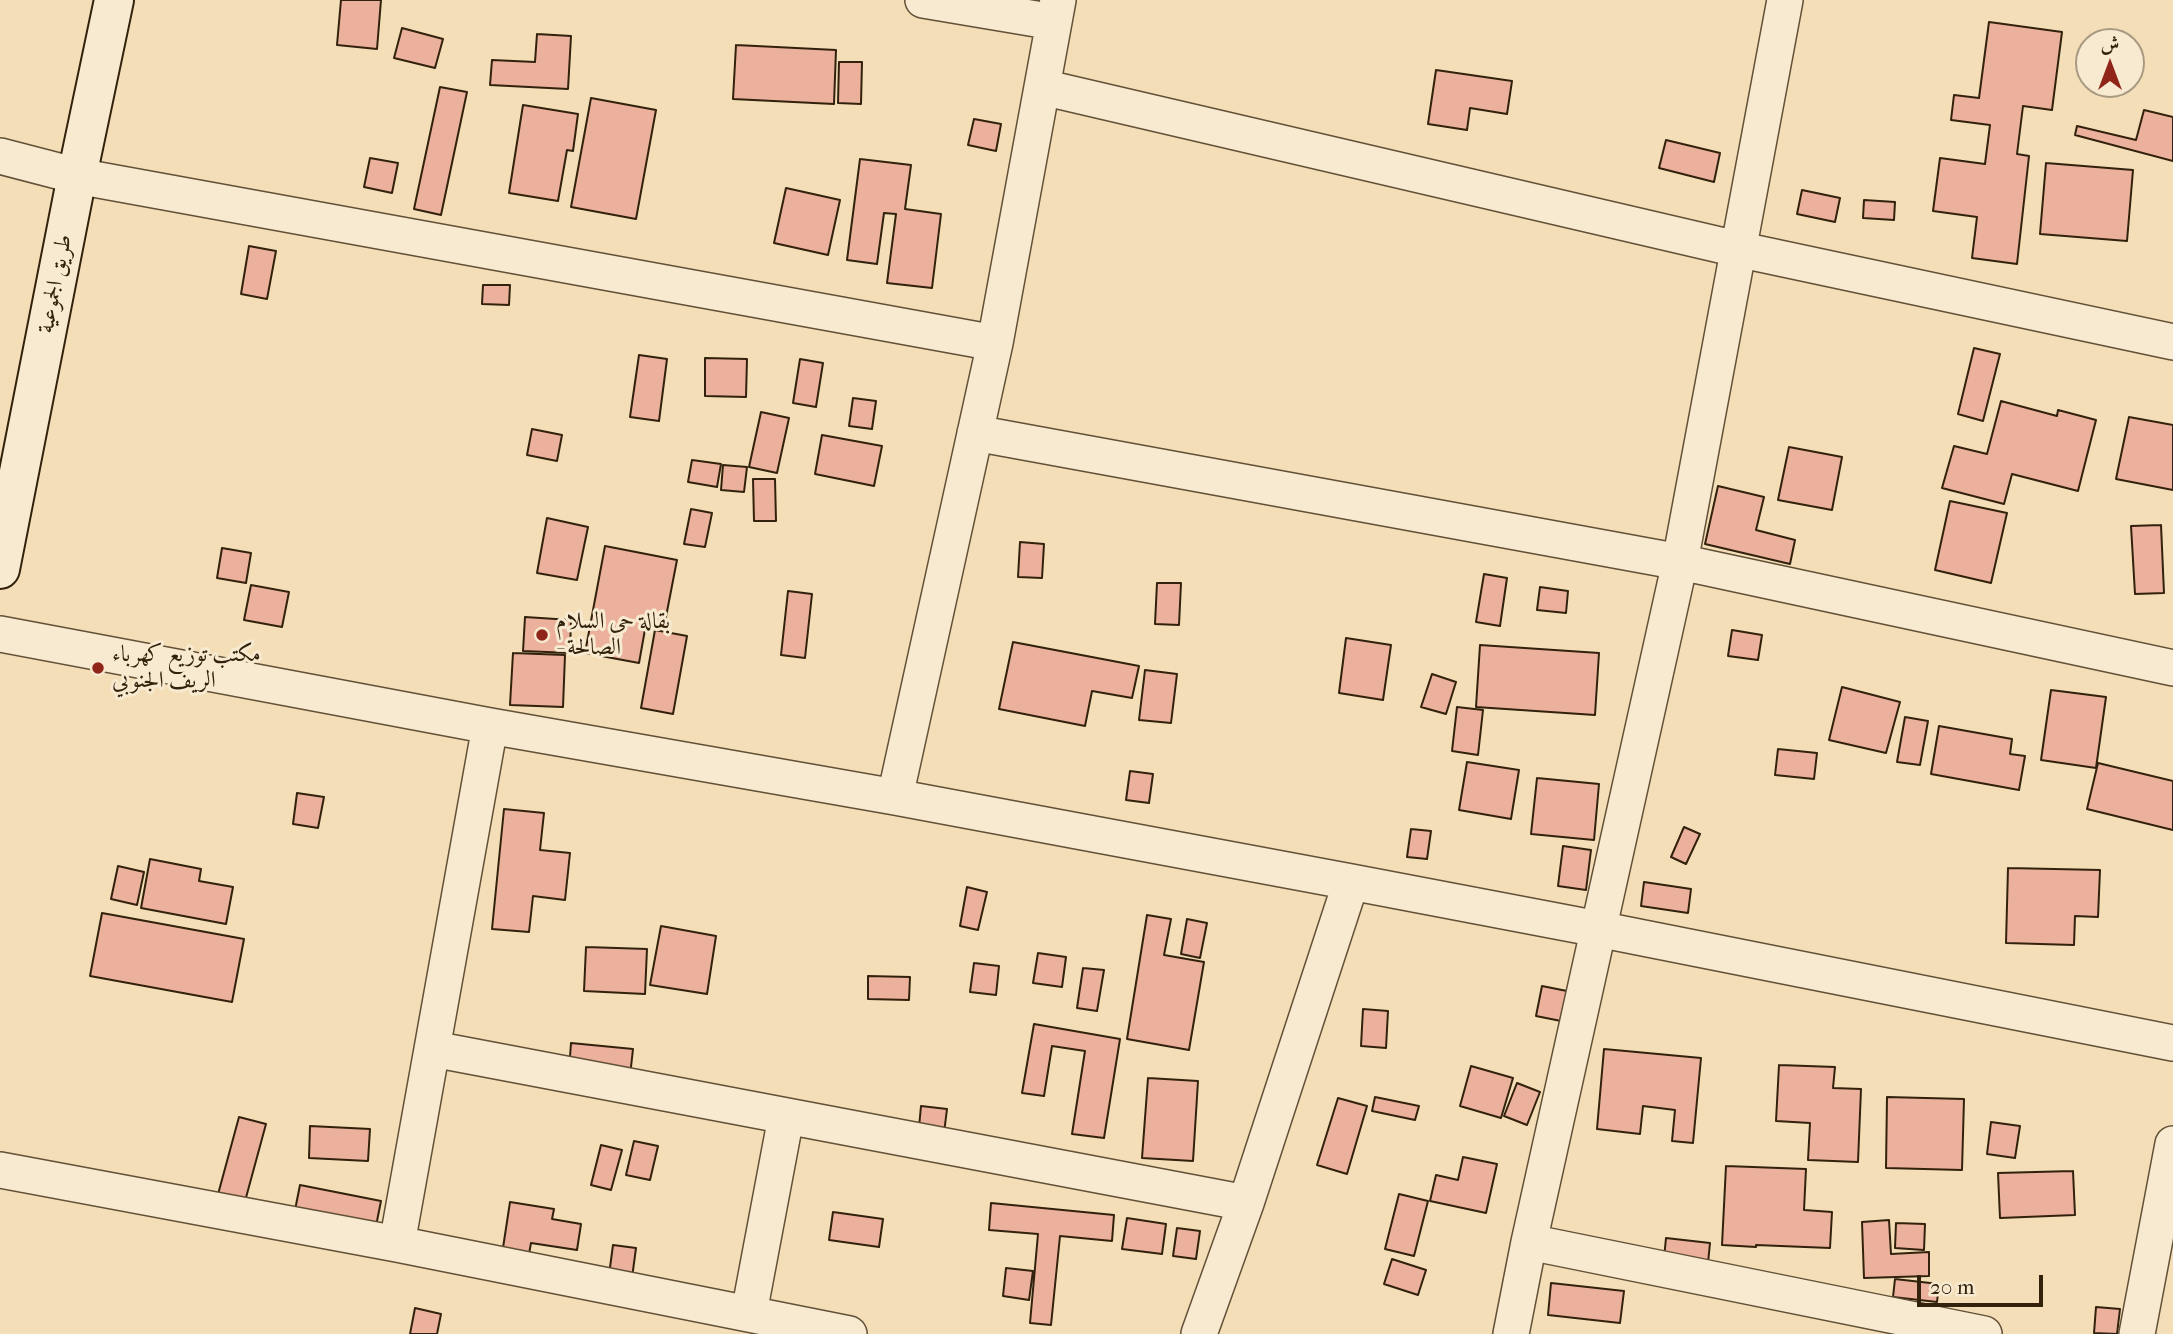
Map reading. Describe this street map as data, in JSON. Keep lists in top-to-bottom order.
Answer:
{
  "streets": {
    "main road": ["طريق الجموعية"]
  },
  "places": ["بقالة حي السلام - الصالحة", "مكتب توزيع كهرباء الريف الجنوبي"],
  "scale_bar": "20 m",
  "north": "top"
}
